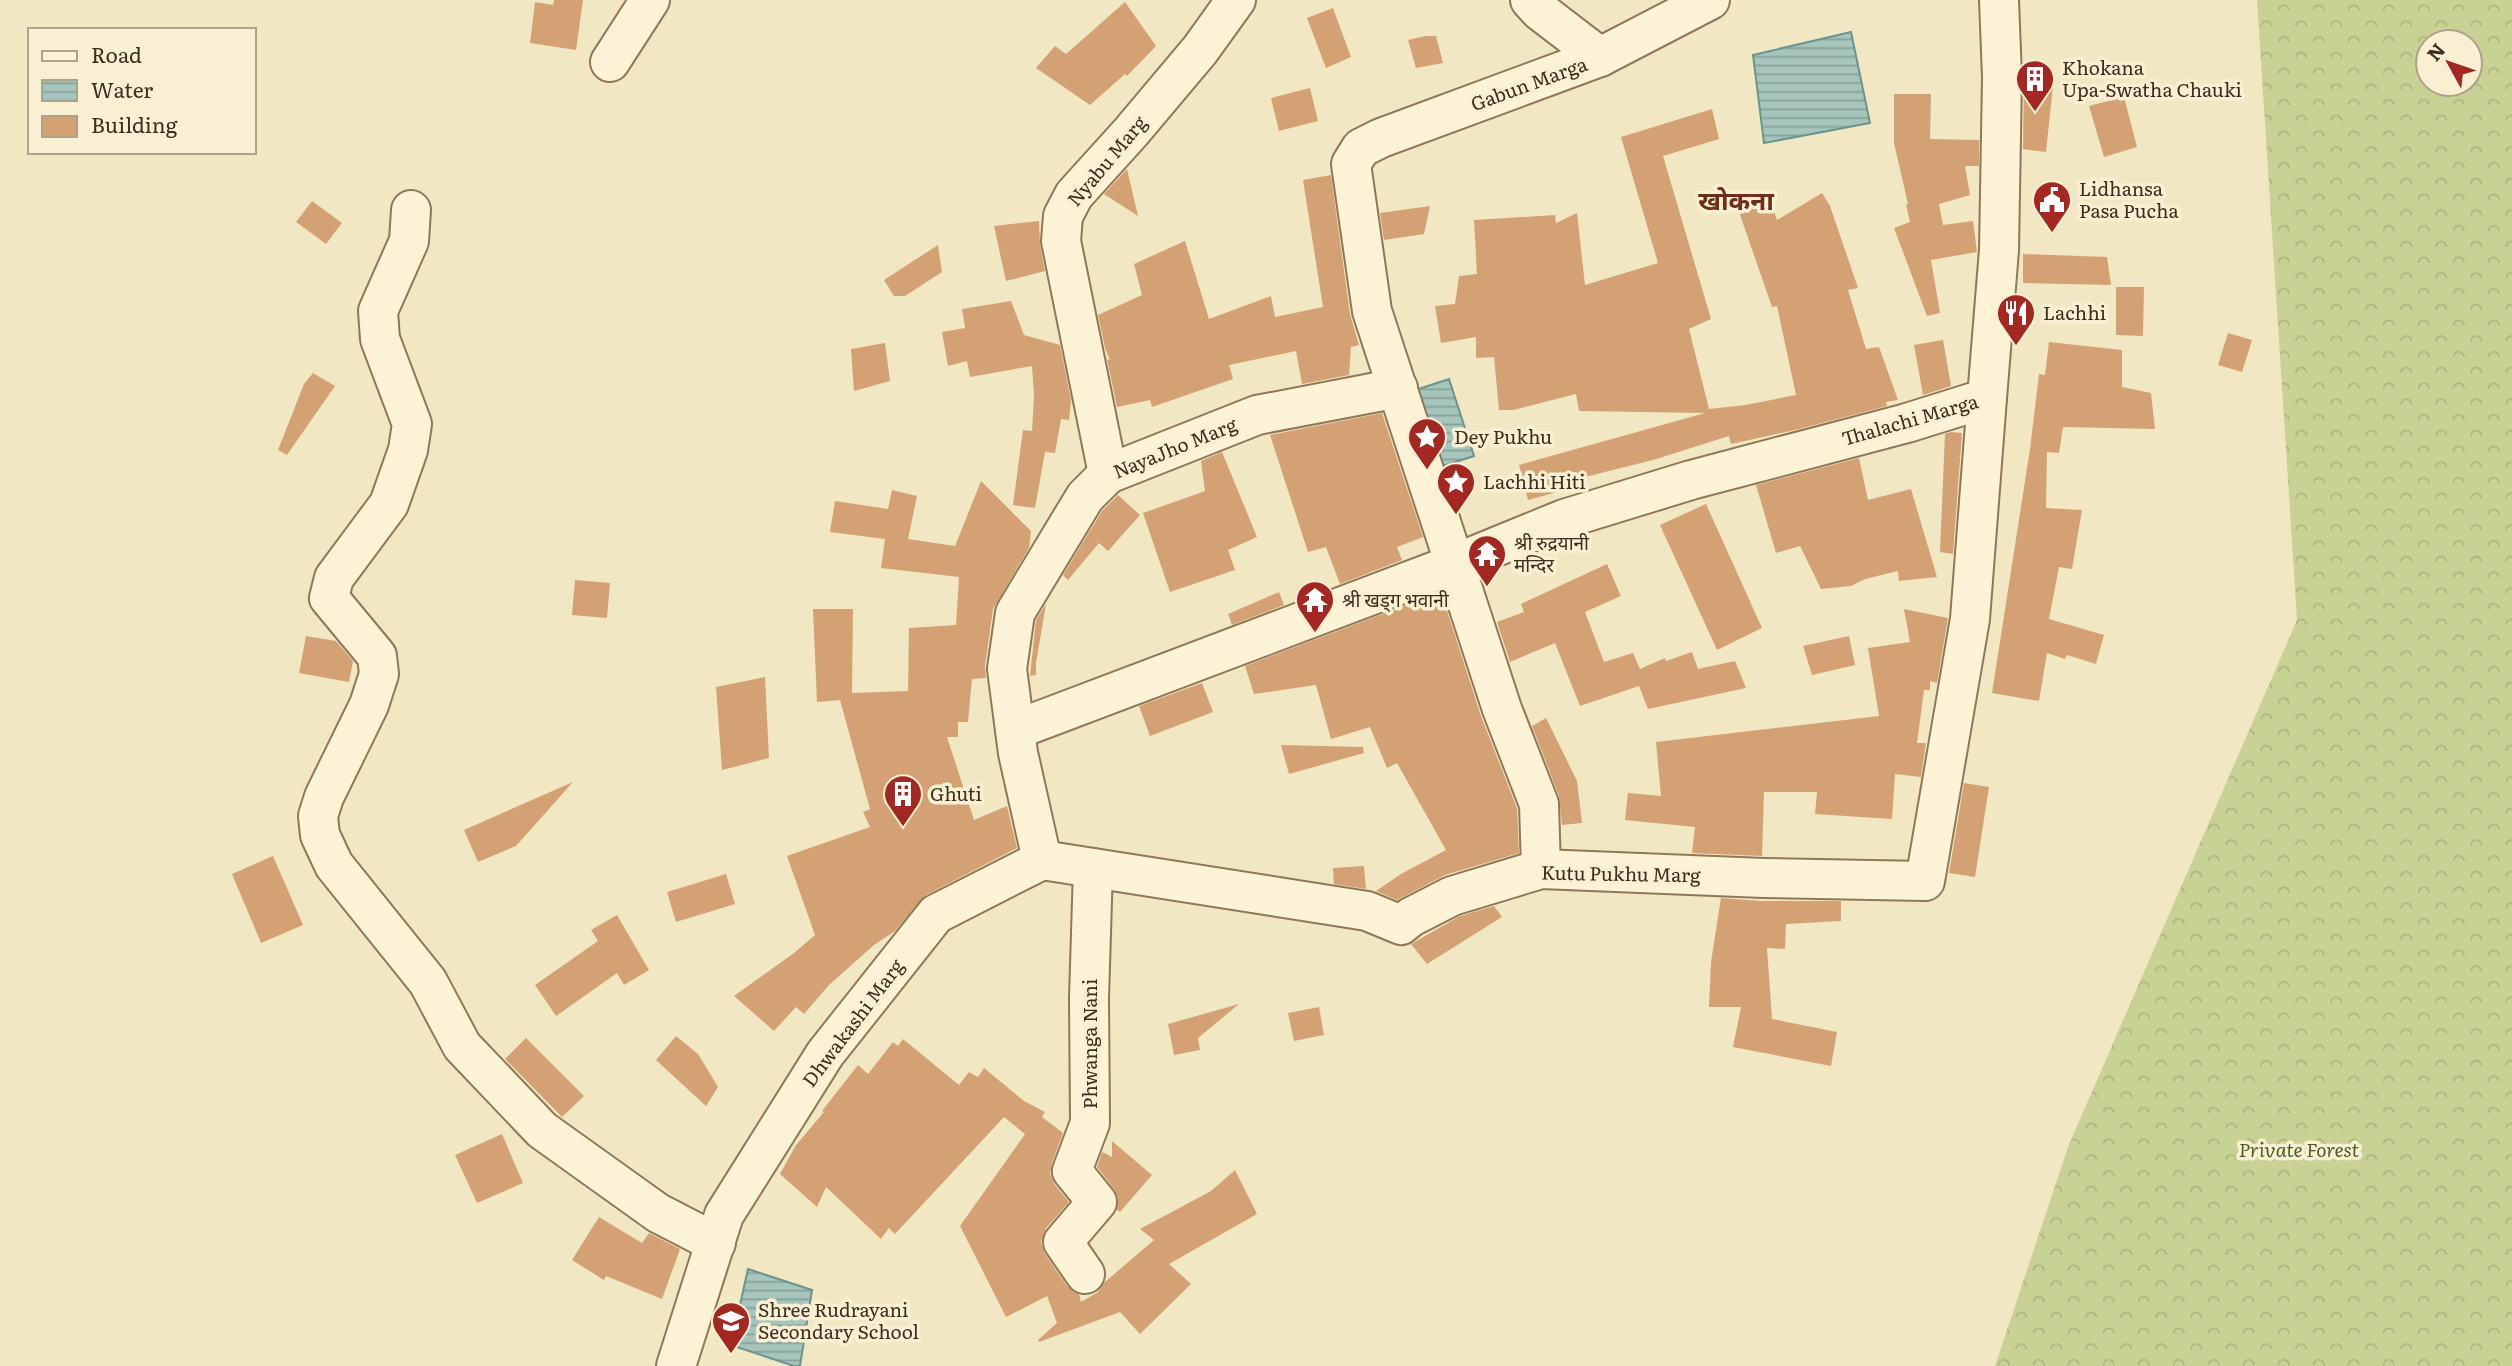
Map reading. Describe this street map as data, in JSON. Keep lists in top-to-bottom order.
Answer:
{
  "streets": {
    "street": [
      "Gabun Marga",
      "Nyabu Marg",
      "Thalachi Marga",
      "NayaJho Marg",
      "Kutu Pukhu Marg",
      "Dhwakashi Marg",
      "Phwanga Nani"
    ]
  },
  "crossings": [
    ["Gabun Marga", "NayaJho Marg"],
    ["Nyabu Marg", "NayaJho Marg"],
    ["Thalachi Marga", "NayaJho Marg"],
    ["Thalachi Marga", "Kutu Pukhu Marg"],
    ["Kutu Pukhu Marg", "Dhwakashi Marg"],
    ["Kutu Pukhu Marg", "Phwanga Nani"]
  ],
  "districts": ["खोकना"],
  "parks": ["Private Forest"],
  "places": {
    "building": ["Khokana Upa-Swatha Chauki", "Ghuti"],
    "public building": ["Lidhansa Pasa Pucha"],
    "restaurant": ["Lachhi"],
    "place": ["Dey Pukhu", "Lachhi Hiti"],
    "temple": ["श्री रुद्रयानी मन्दिर", "श्री खड्ग भवानी"],
    "school or university": ["Shree Rudrayani Secondary School"]
  },
  "legend": ["Road", "Water", "Building"],
  "north": "top left"
}
